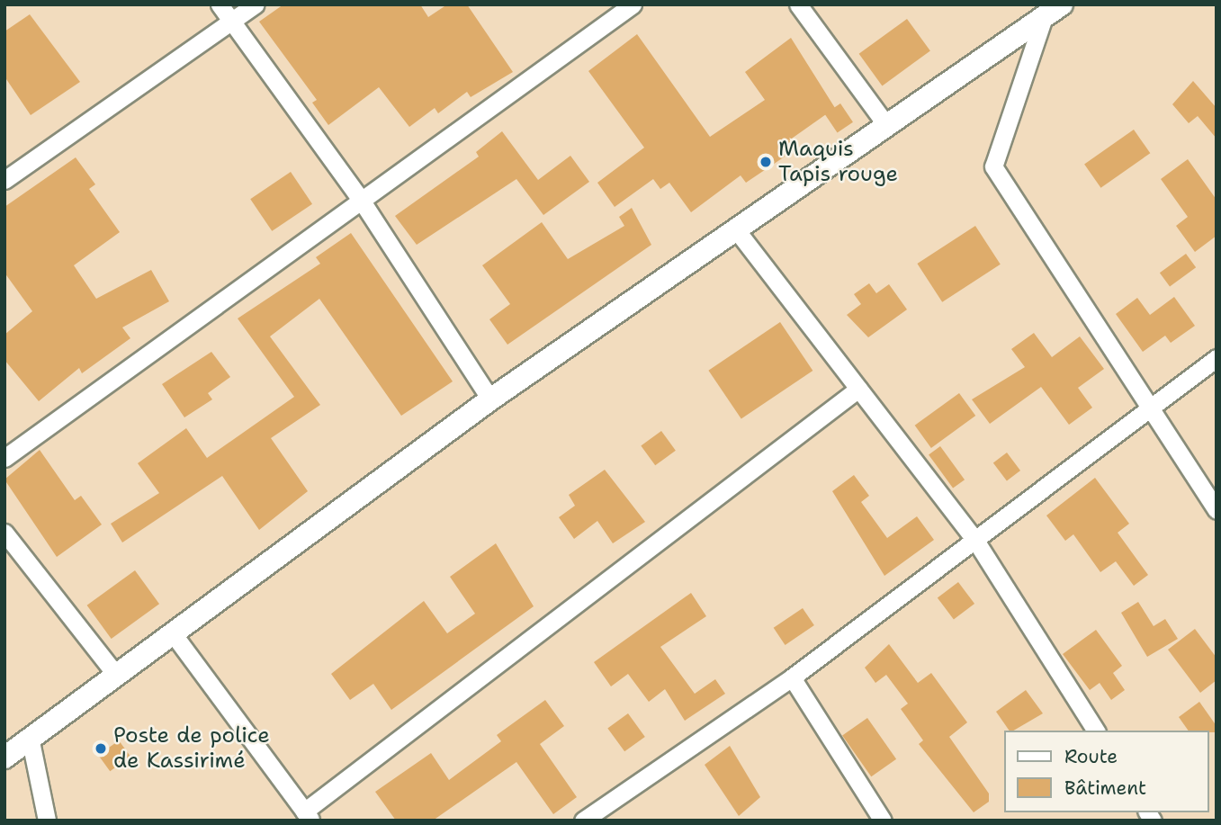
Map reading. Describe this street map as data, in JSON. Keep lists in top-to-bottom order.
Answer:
{
  "places": ["Maquis Tapis rouge", "Poste de police de Kassirimé"],
  "legend": ["Route", "Bâtiment"]
}
